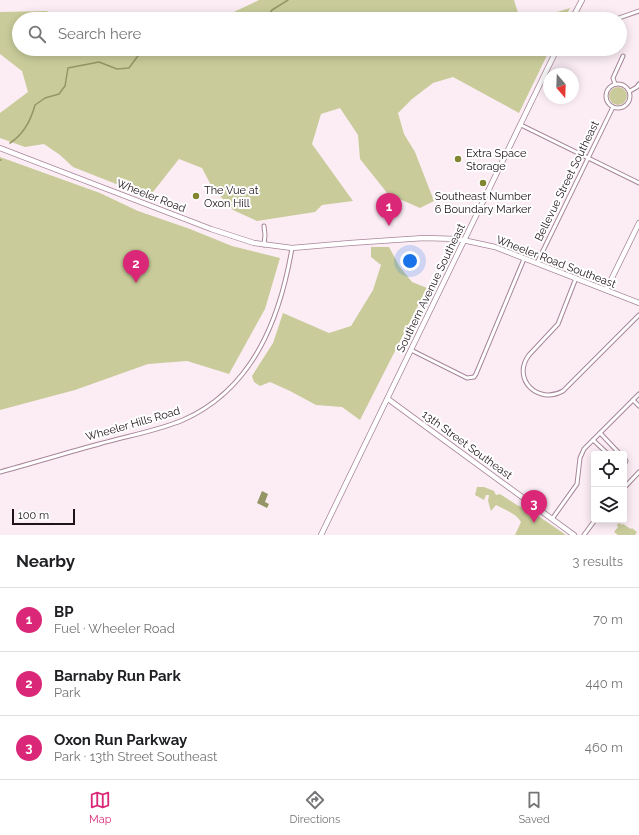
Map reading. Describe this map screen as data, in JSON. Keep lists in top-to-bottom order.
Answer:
{
  "streets": {
    "main road": [
      "Wheeler Road",
      "Wheeler Road Southeast",
      "Southern Avenue Southeast",
      "13th Street Southeast"
    ],
    "street": ["Bellevue Street Southeast", "Wheeler Hills Road"]
  },
  "crossings": [
    ["Bellevue Street Southeast", "Wheeler Road Southeast"],
    ["Wheeler Road", "Wheeler Road Southeast"],
    ["Wheeler Road", "Southern Avenue Southeast"],
    ["Wheeler Road", "Wheeler Hills Road"],
    ["Wheeler Road Southeast", "Southern Avenue Southeast"],
    ["Southern Avenue Southeast", "13th Street Southeast"]
  ],
  "places": ["Extra Space Storage", "Southeast Number 6 Boundary Marker", "The Vue at Oxon Hill"],
  "scale_bar": "100 m",
  "north": "bottom",
  "page": {
    "search": "Search here",
    "pins": ["1", "2", "3"],
    "scale": "100 m",
    "heading": ["Nearby", "3 results"],
    "list": [
      {
        "mark": "1",
        "name": "BP",
        "note": "Fuel · Wheeler Road",
        "value": "70 m"
      },
      {
        "mark": "2",
        "name": "Barnaby Run Park",
        "note": "Park",
        "value": "440 m"
      },
      {
        "mark": "3",
        "name": "Oxon Run Parkway",
        "note": "Park · 13th Street Southeast",
        "value": "460 m"
      }
    ],
    "nav": ["Map", "Directions", "Saved"]
  }
}
